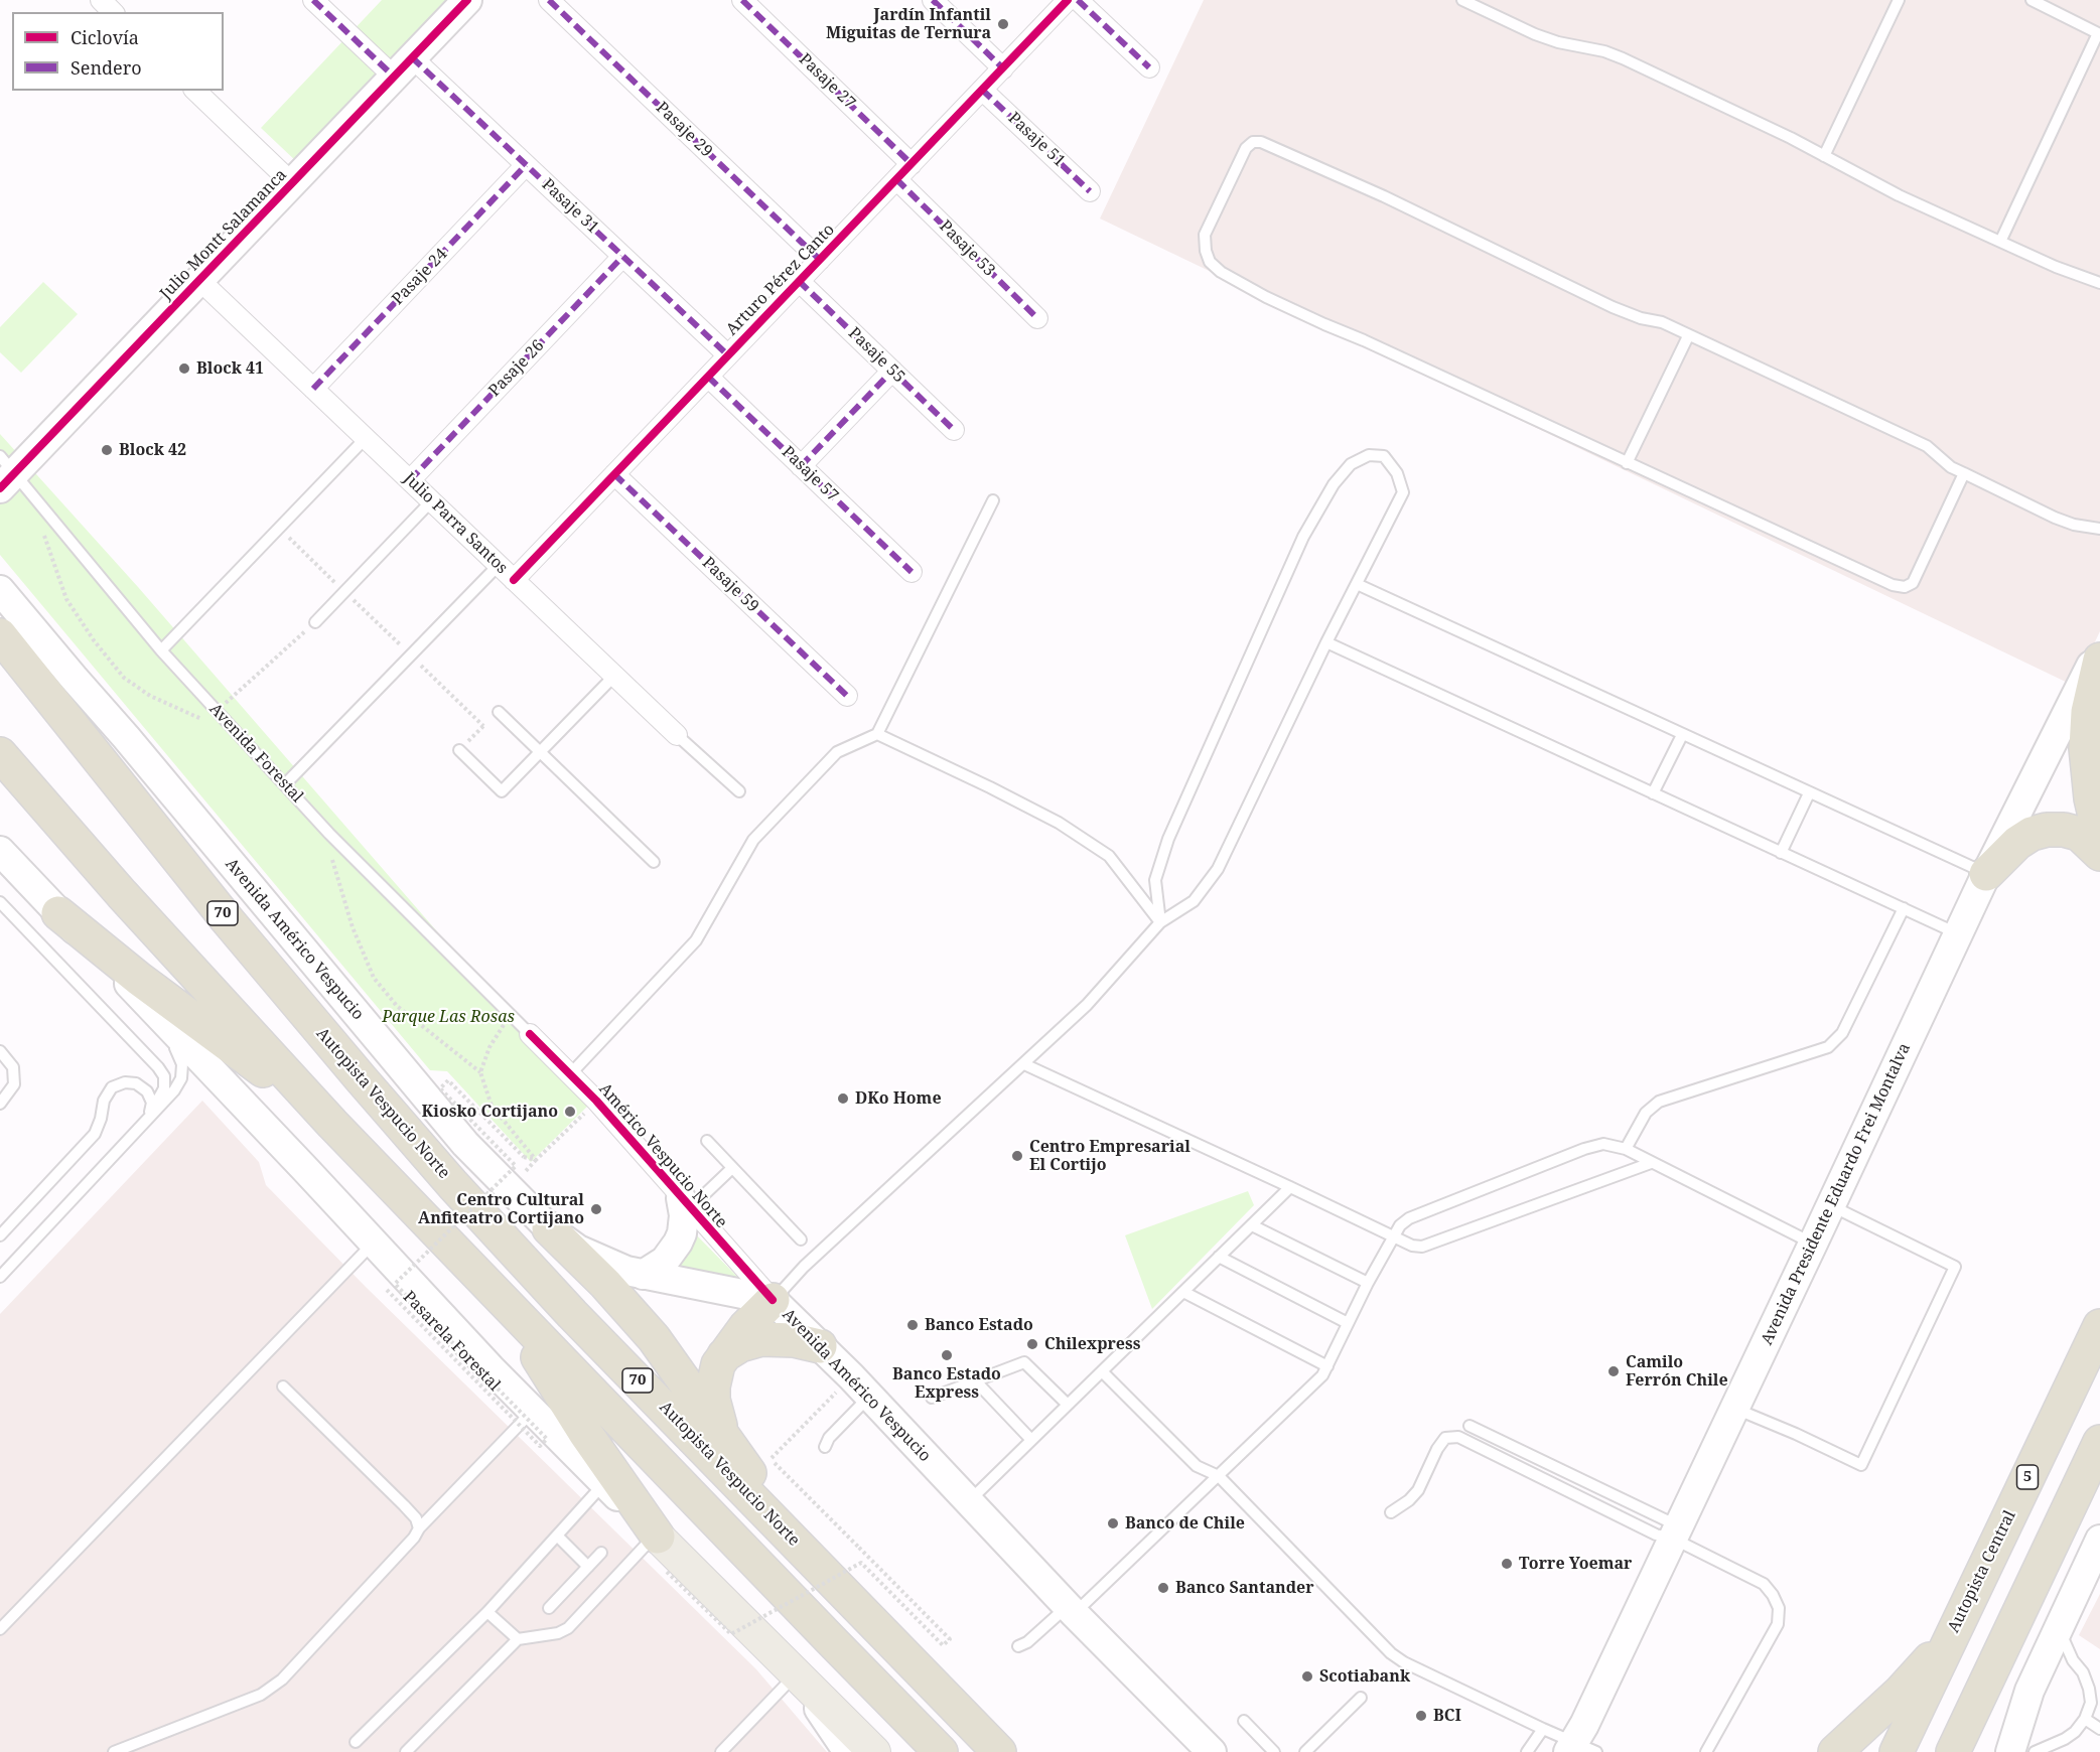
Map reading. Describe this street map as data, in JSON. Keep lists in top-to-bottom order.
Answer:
{
  "streets": {
    "highway": [
      "70",
      "Autopista Vespucio Norte",
      "5",
      "Autopista Central"
    ],
    "main road": ["Julio Montt Salamanca", "Avenida Américo Vespucio", "Avenida Presidente Eduardo Frei Montalva"],
    "street": [
      "Pasaje 27",
      "Pasaje 29",
      "Pasaje 51",
      "Pasaje 31",
      "Pasaje 53",
      "Pasaje 24",
      "Arturo Pérez Canto",
      "Pasaje 55",
      "Pasaje 26",
      "Pasaje 57",
      "Julio Parra Santos",
      "Pasaje 59",
      "Américo Vespucio Norte"
    ],
    "lane": ["Avenida Forestal"],
    "path": ["Pasarela Forestal"]
  },
  "crossings": [
    ["Pasaje 27", "Arturo Pérez Canto"],
    ["Pasaje 29", "Arturo Pérez Canto"],
    ["Pasaje 51", "Arturo Pérez Canto"],
    ["Pasaje 31", "Julio Montt Salamanca"],
    ["Pasaje 31", "Pasaje 24"],
    ["Pasaje 31", "Arturo Pérez Canto"],
    ["Pasaje 31", "Pasaje 26"],
    ["Julio Montt Salamanca", "Julio Parra Santos"],
    ["Julio Montt Salamanca", "Avenida Forestal"],
    ["Pasaje 53", "Arturo Pérez Canto"],
    ["Pasaje 24", "Julio Parra Santos"],
    ["Arturo Pérez Canto", "Pasaje 55"],
    ["Arturo Pérez Canto", "Pasaje 57"],
    ["Arturo Pérez Canto", "Julio Parra Santos"],
    ["Arturo Pérez Canto", "Pasaje 59"],
    ["Pasaje 26", "Julio Parra Santos"],
    ["Avenida Forestal", "Américo Vespucio Norte"],
    ["Avenida Américo Vespucio", "Américo Vespucio Norte"]
  ],
  "parks": ["Parque Las Rosas"],
  "places": [
    "Jardín Infantil Miguitas de Ternura",
    "Block 41",
    "Block 42",
    "DKo Home",
    "Kiosko Cortijano",
    "Centro Empresarial El Cortijo",
    "Centro Cultural Anfiteatro Cortijano",
    "Banco Estado",
    "Chilexpress",
    "Banco Estado Express",
    "Camilo Ferrón Chile",
    "Banco de Chile",
    "Torre Yoemar",
    "Banco Santander",
    "Scotiabank",
    "BCI"
  ],
  "legend": ["Ciclovía", "Sendero"]
}
